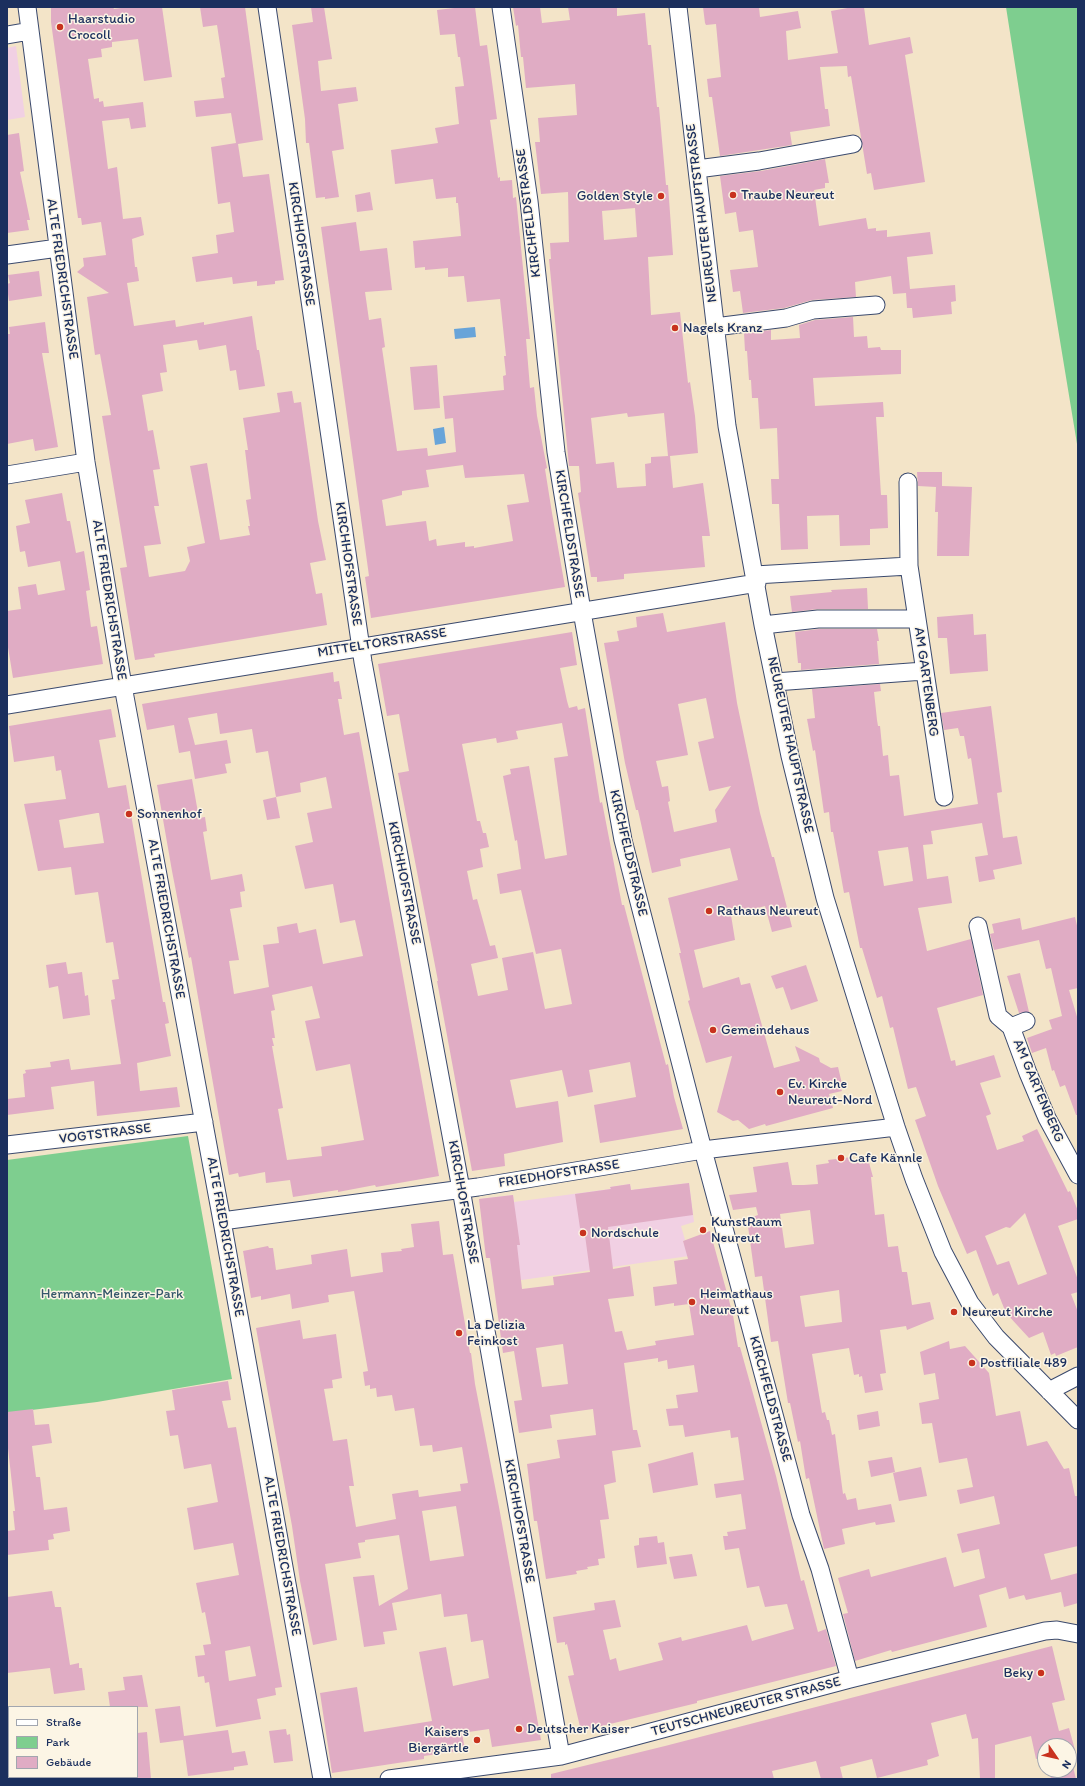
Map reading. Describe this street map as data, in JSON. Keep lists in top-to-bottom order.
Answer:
{
  "streets": {
    "street": [
      "KIRCHFELDSTRASSE",
      "NEUREUTER HAUPTSTRASSE",
      "KIRCHHOFSTRASSE",
      "ALTE FRIEDRICHSTRASSE",
      "MITTELTORSTRASSE",
      "AM GARTENBERG",
      "VOGTSTRASSE",
      "FRIEDHOFSTRASSE",
      "TEUTSCHNEUREUTER STRASSE"
    ]
  },
  "crossings": [
    ["KIRCHFELDSTRASSE", "MITTELTORSTRASSE"],
    ["KIRCHFELDSTRASSE", "FRIEDHOFSTRASSE"],
    ["KIRCHFELDSTRASSE", "TEUTSCHNEUREUTER STRASSE"],
    ["NEUREUTER HAUPTSTRASSE", "MITTELTORSTRASSE"],
    ["NEUREUTER HAUPTSTRASSE", "FRIEDHOFSTRASSE"],
    ["KIRCHHOFSTRASSE", "MITTELTORSTRASSE"],
    ["KIRCHHOFSTRASSE", "FRIEDHOFSTRASSE"],
    ["KIRCHHOFSTRASSE", "TEUTSCHNEUREUTER STRASSE"],
    ["ALTE FRIEDRICHSTRASSE", "MITTELTORSTRASSE"],
    ["ALTE FRIEDRICHSTRASSE", "VOGTSTRASSE"],
    ["ALTE FRIEDRICHSTRASSE", "FRIEDHOFSTRASSE"]
  ],
  "parks": ["Hermann-Meinzer-Park"],
  "places": [
    "Haarstudio Crocoll",
    "Traube Neureut",
    "Golden Style",
    "Nagels Kranz",
    "Sonnenhof",
    "Rathaus Neureut",
    "Gemeindehaus",
    "Ev. Kirche Neureut-Nord",
    "Cafe Kännle",
    "KunstRaum Neureut",
    "Nordschule",
    "Heimathaus Neureut",
    "Neureut Kirche",
    "La Delizia Feinkost",
    "Postfiliale 489",
    "Beky",
    "Deutscher Kaiser",
    "Kaisers Biergärtle"
  ],
  "legend": ["Straße", "Park", "Gebäude"],
  "north": "bottom right"
}
